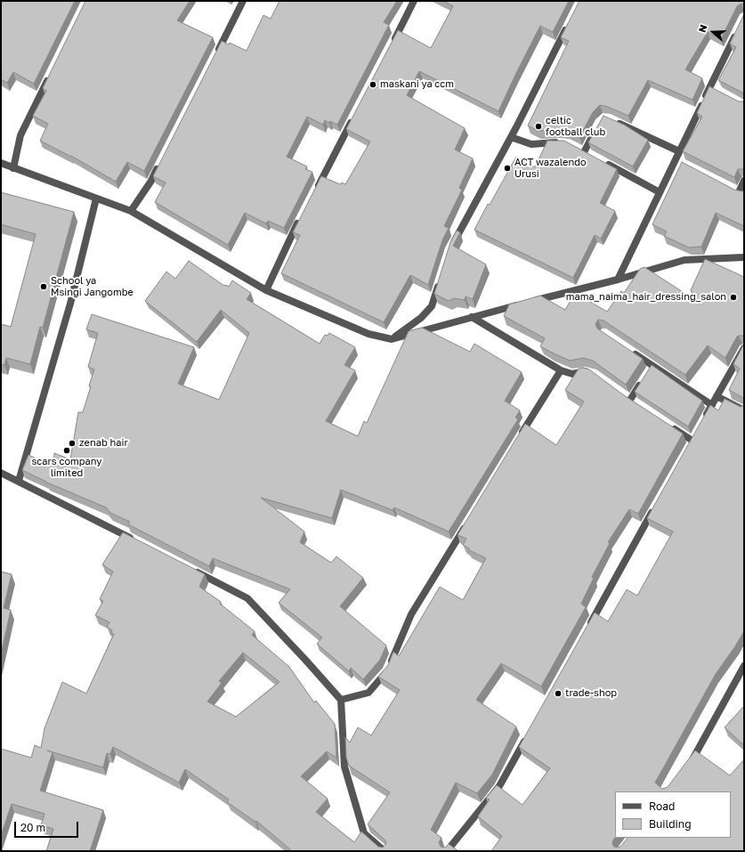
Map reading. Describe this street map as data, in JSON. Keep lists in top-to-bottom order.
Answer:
{
  "places": [
    "maskani ya ccm",
    "celtic football club",
    "ACT wazalendo Urusi",
    "School ya Msingi Jangombe",
    "mama_naima_hair_dressing_salon",
    "zenab hair",
    "scars company limited",
    "trade-shop"
  ],
  "legend": ["Road", "Building"],
  "scale_bar": "20 m",
  "north": "left"
}
